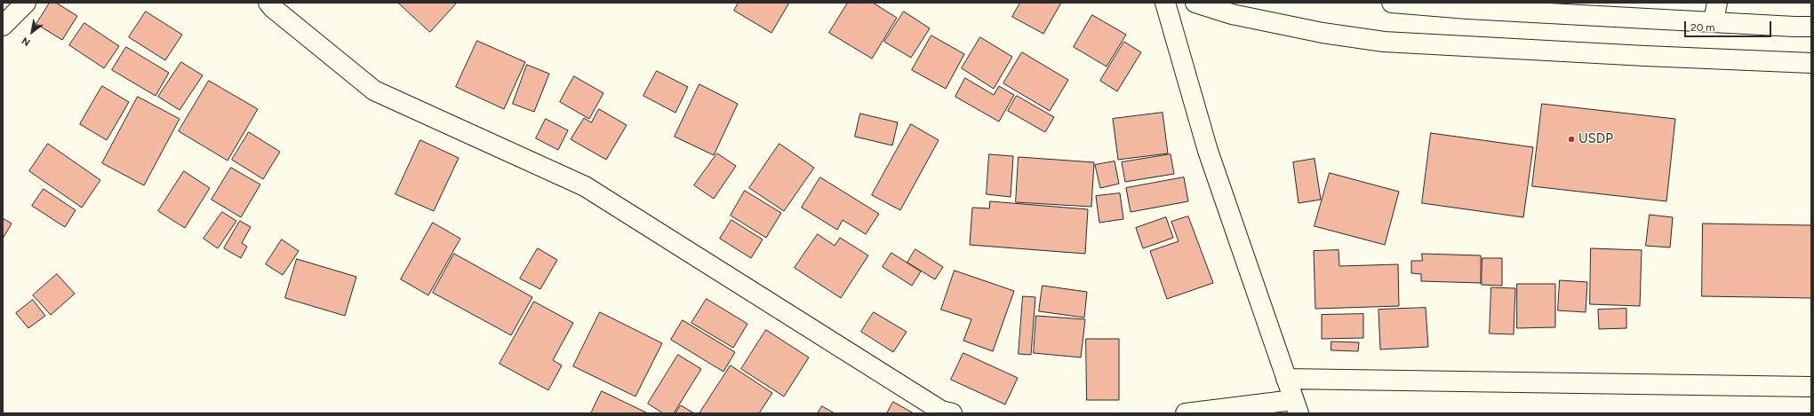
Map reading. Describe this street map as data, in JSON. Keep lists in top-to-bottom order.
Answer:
{
  "places": ["USDP"],
  "scale_bar": "20 m",
  "north": "bottom left"
}
